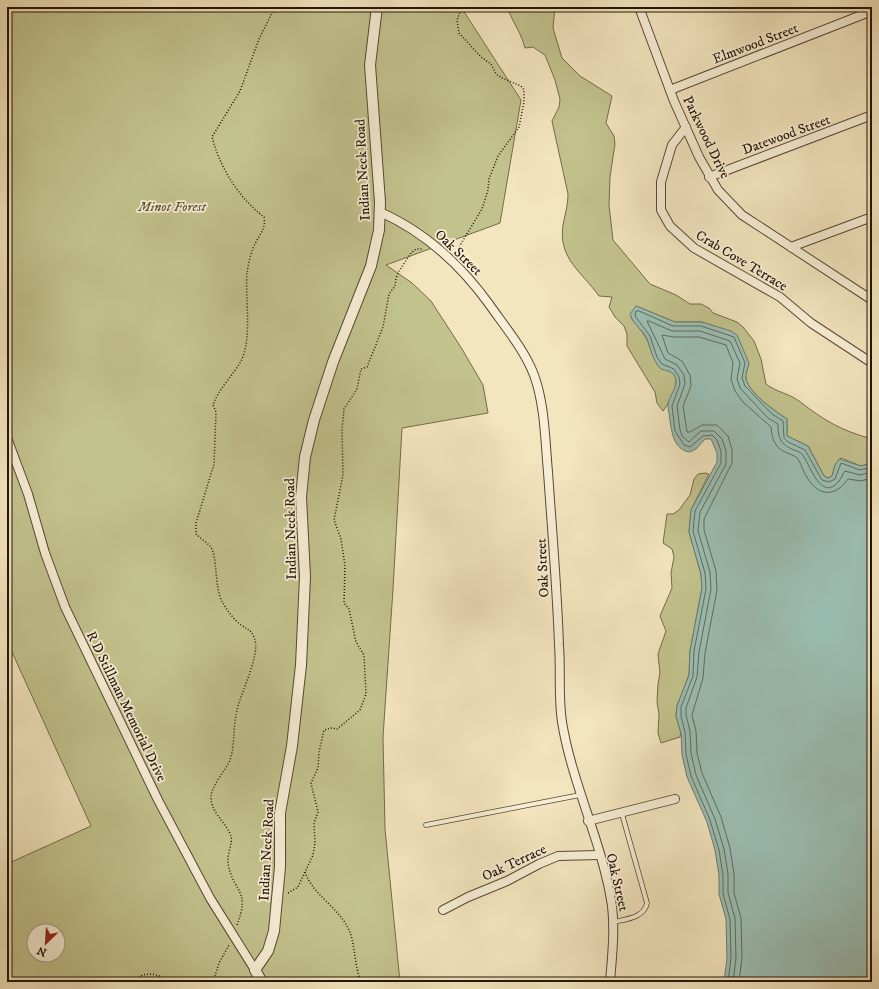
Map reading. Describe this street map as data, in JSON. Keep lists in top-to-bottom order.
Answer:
{
  "streets": {
    "street": [
      "Elmwood Street",
      "Datewood Street",
      "Parkwood Drive",
      "Indian Neck Road",
      "Oak Street",
      "Crab Cove Terrace",
      "R D Stillman Memorial Drive",
      "Oak Terrace"
    ]
  },
  "crossings": [
    ["Elmwood Street", "Parkwood Drive"],
    ["Datewood Street", "Parkwood Drive"],
    ["Parkwood Drive", "Crab Cove Terrace"],
    ["Indian Neck Road", "Oak Street"],
    ["Indian Neck Road", "R D Stillman Memorial Drive"],
    ["Oak Street", "Oak Terrace"]
  ],
  "parks": ["Minot Forest"],
  "north": "bottom left"
}
